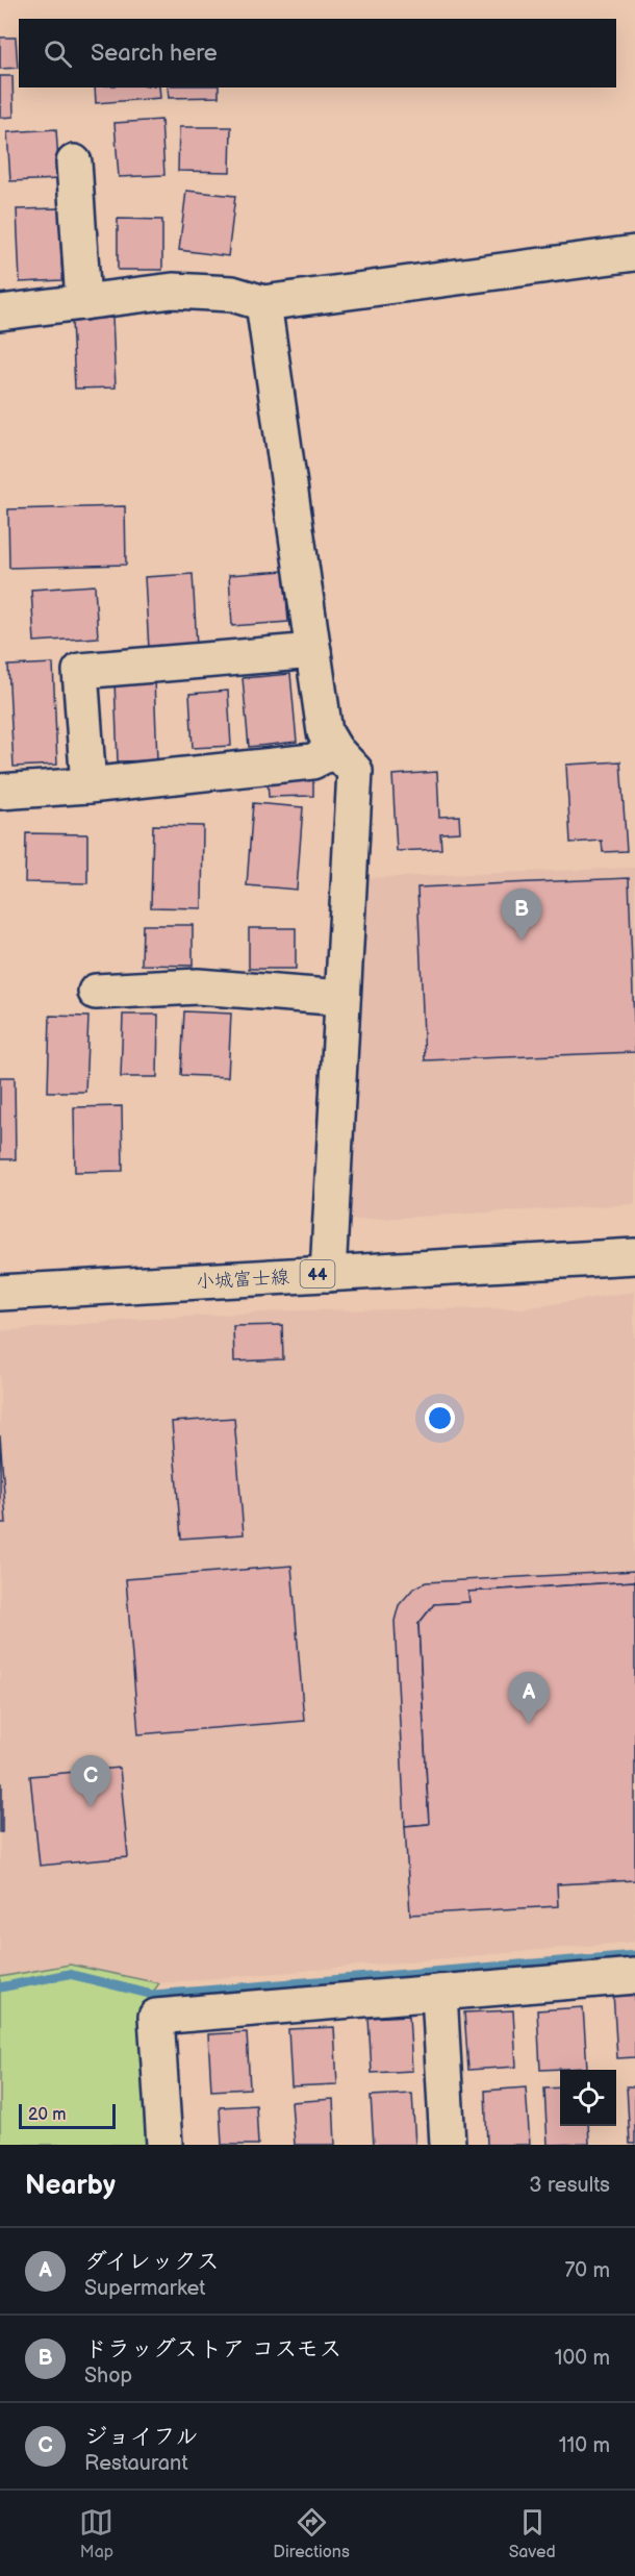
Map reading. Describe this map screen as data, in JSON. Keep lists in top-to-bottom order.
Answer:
{
  "streets": {
    "street": ["44", "小城富士線"]
  },
  "scale_bar": "20 m",
  "page": {
    "search": "Search here",
    "pins": ["B", "A", "C"],
    "scale": "20 m",
    "heading": ["Nearby", "3 results"],
    "list": [
      {
        "mark": "A",
        "name": "ダイレックス",
        "note": "Supermarket",
        "value": "70 m"
      },
      {
        "mark": "B",
        "name": "ドラッグストア コスモス",
        "note": "Shop",
        "value": "100 m"
      },
      {
        "mark": "C",
        "name": "ジョイフル",
        "note": "Restaurant",
        "value": "110 m"
      }
    ],
    "nav": ["Map", "Directions", "Saved"]
  }
}
